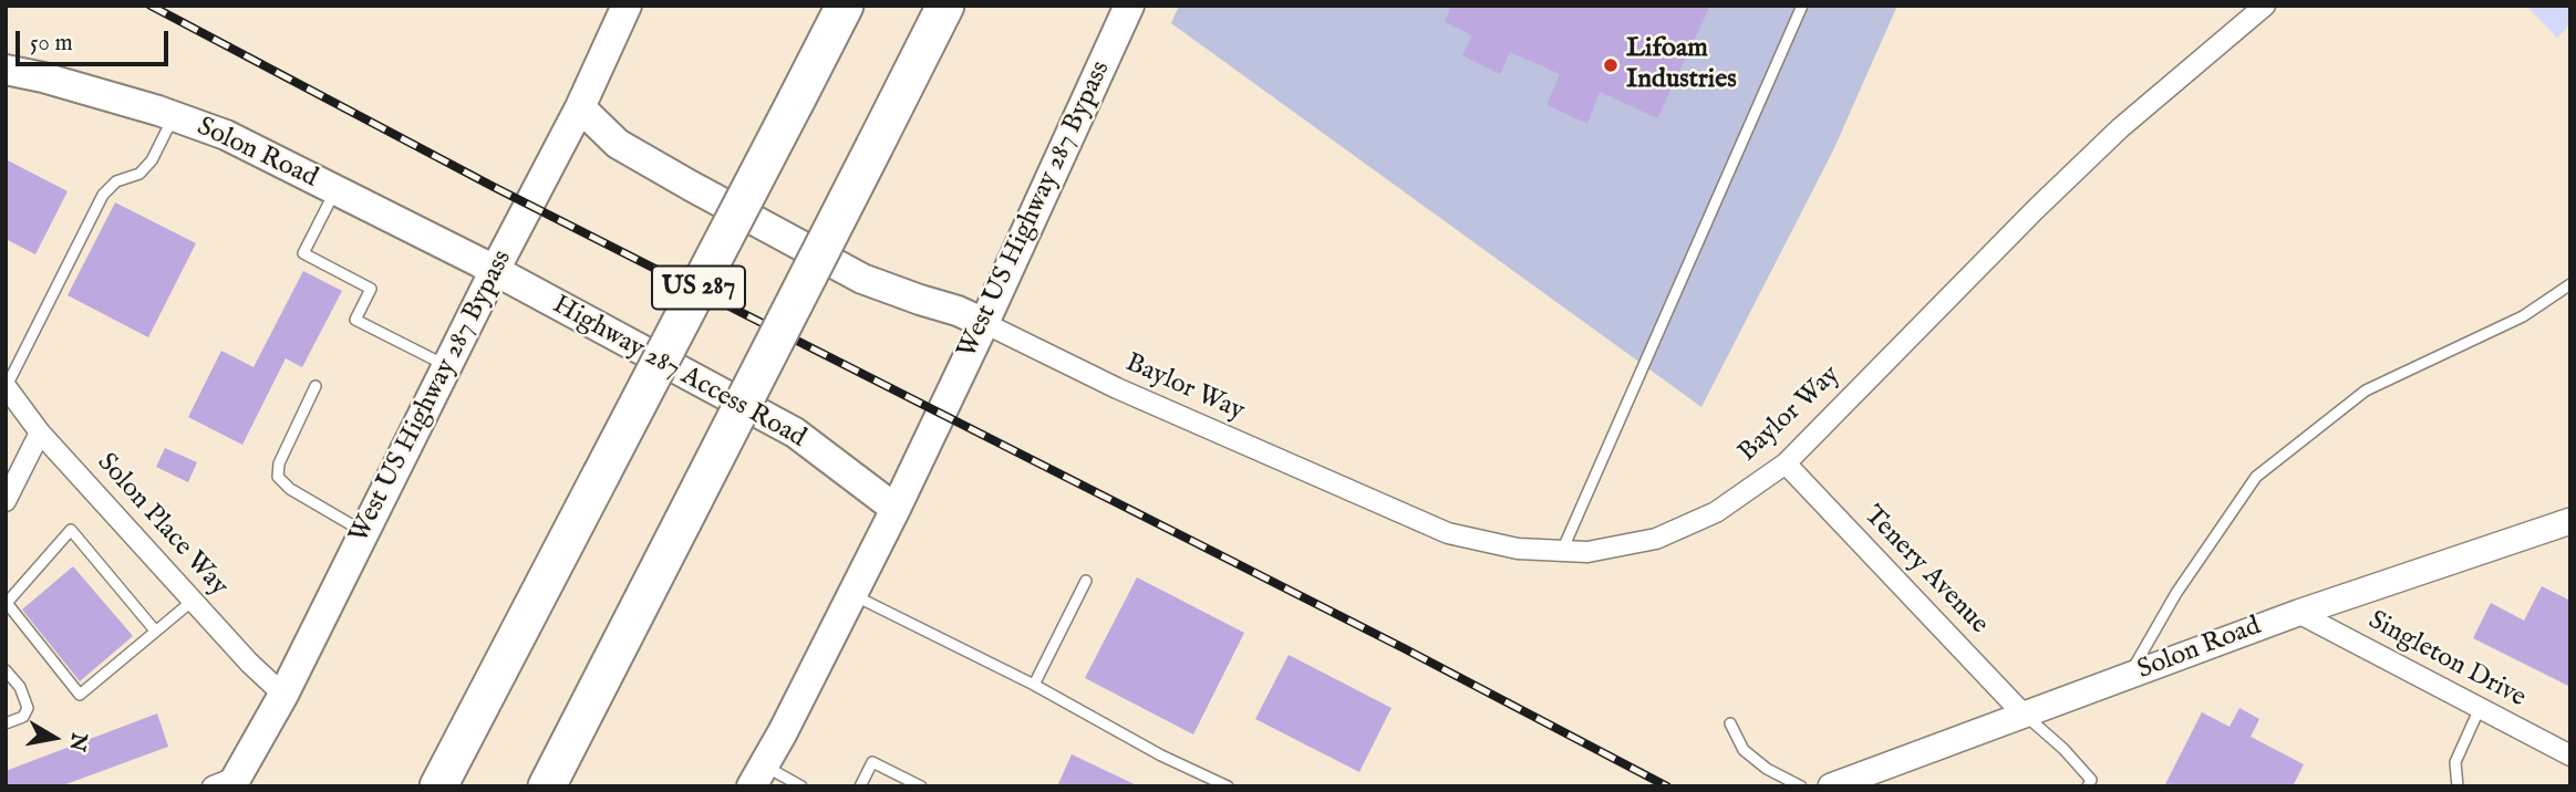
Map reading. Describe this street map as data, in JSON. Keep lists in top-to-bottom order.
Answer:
{
  "streets": {
    "highway": ["US 287"],
    "main road": ["Solon Road", "West US Highway 287 Bypass", "Highway 287 Access Road"],
    "street": [
      "Baylor Way",
      "Solon Place Way",
      "Tenery Avenue",
      "Singleton Drive"
    ]
  },
  "crossings": [
    ["Solon Road", "West US Highway 287 Bypass"],
    ["Solon Road", "Highway 287 Access Road"],
    ["Solon Road", "Tenery Avenue"],
    ["Solon Road", "Singleton Drive"],
    ["West US Highway 287 Bypass", "Highway 287 Access Road"],
    ["West US Highway 287 Bypass", "Baylor Way"],
    ["West US Highway 287 Bypass", "Solon Place Way"],
    ["Baylor Way", "Tenery Avenue"]
  ],
  "places": ["Lifoam Industries"],
  "scale_bar": "50 m",
  "north": "right"
}
